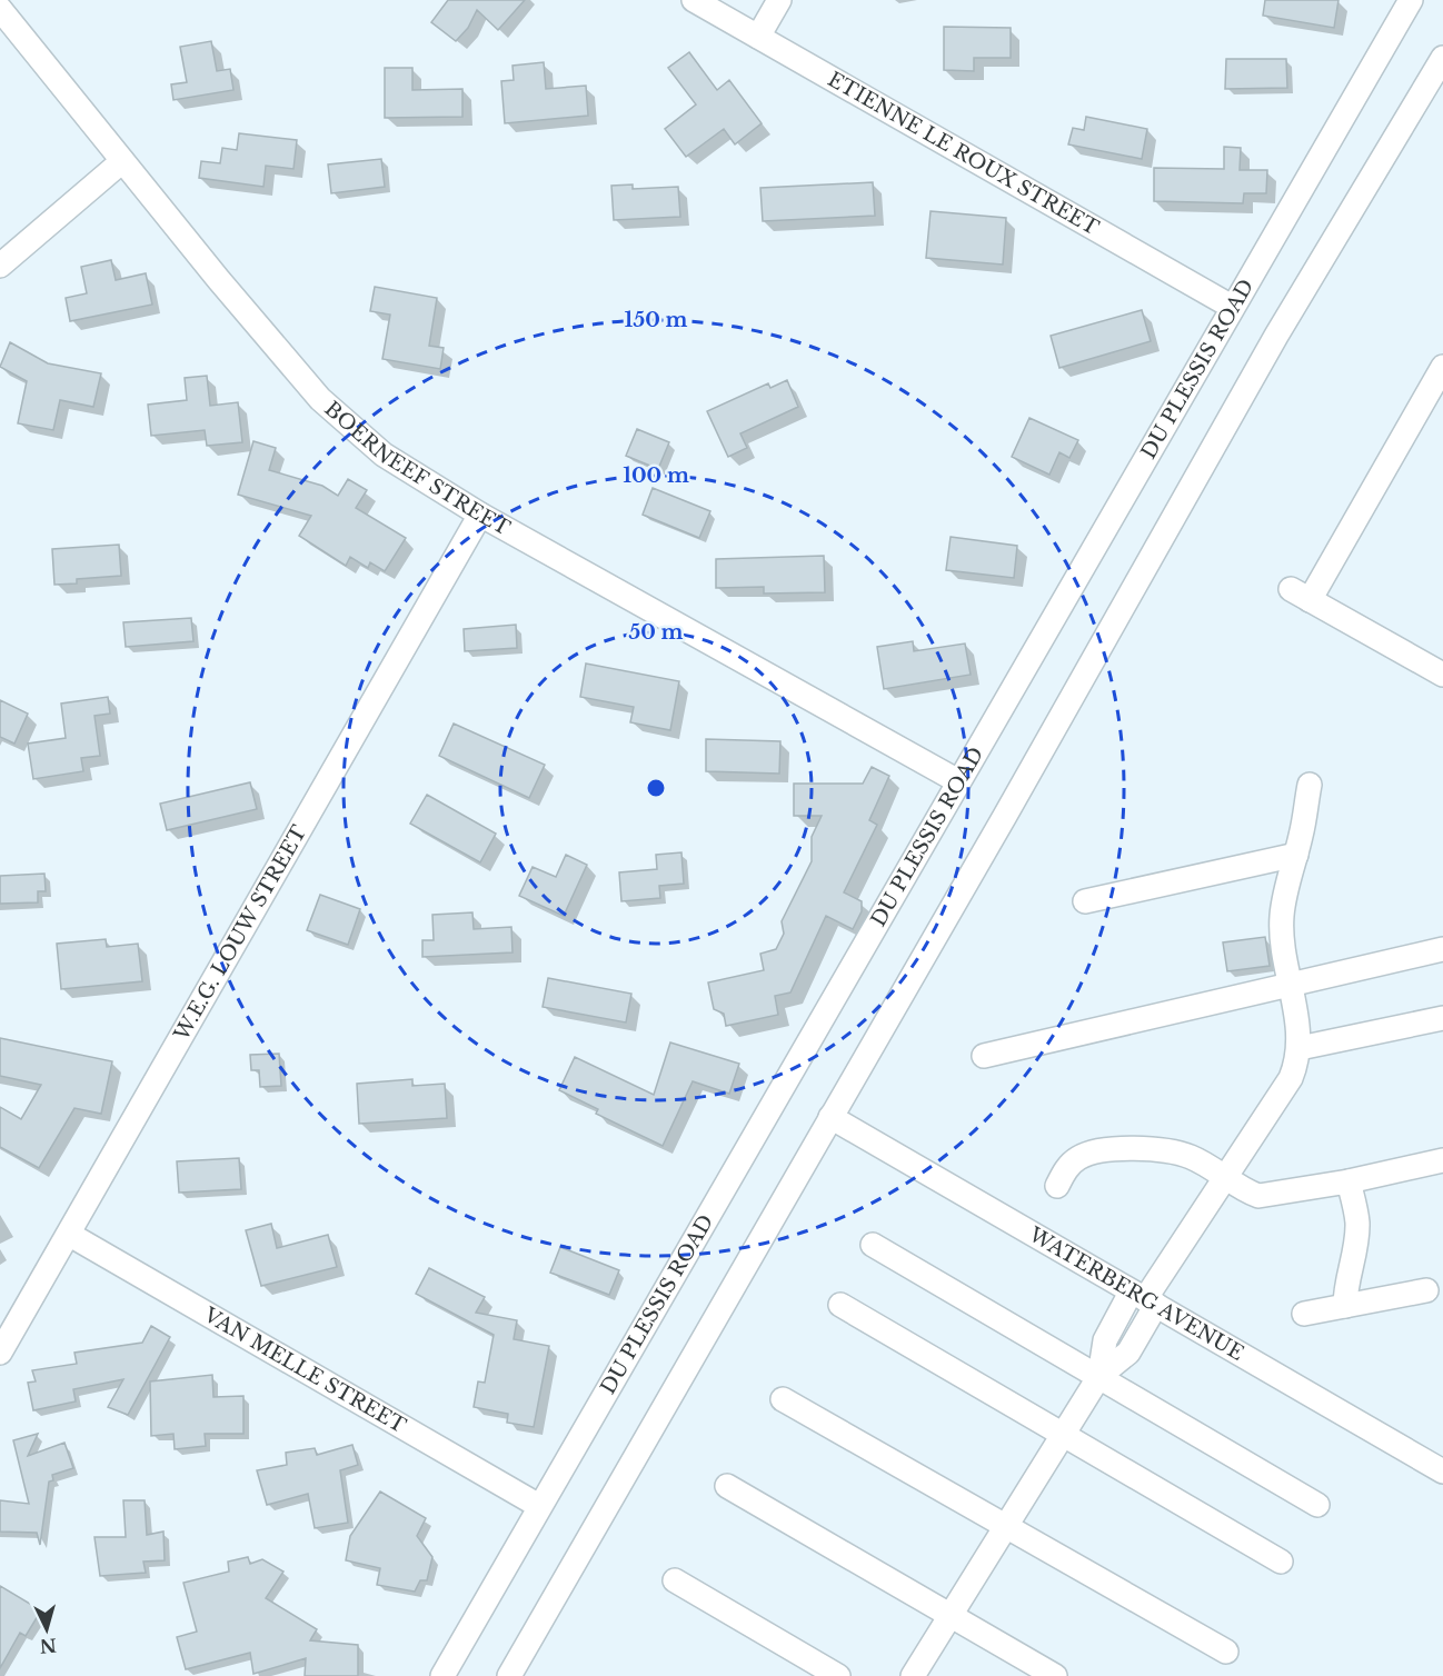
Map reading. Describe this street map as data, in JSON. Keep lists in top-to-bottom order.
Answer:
{
  "streets": {
    "street": [
      "ETIENNE LE ROUX STREET",
      "DU PLESSIS ROAD",
      "BOERNEEF STREET",
      "W.E.G. LOUW STREET",
      "WATERBERG AVENUE",
      "VAN MELLE STREET"
    ]
  },
  "crossings": [
    ["ETIENNE LE ROUX STREET", "DU PLESSIS ROAD"],
    ["DU PLESSIS ROAD", "BOERNEEF STREET"],
    ["DU PLESSIS ROAD", "VAN MELLE STREET"],
    ["BOERNEEF STREET", "W.E.G. LOUW STREET"],
    ["W.E.G. LOUW STREET", "VAN MELLE STREET"]
  ],
  "north": "bottom",
  "rings": ["150 m", "100 m", "50 m"]
}
